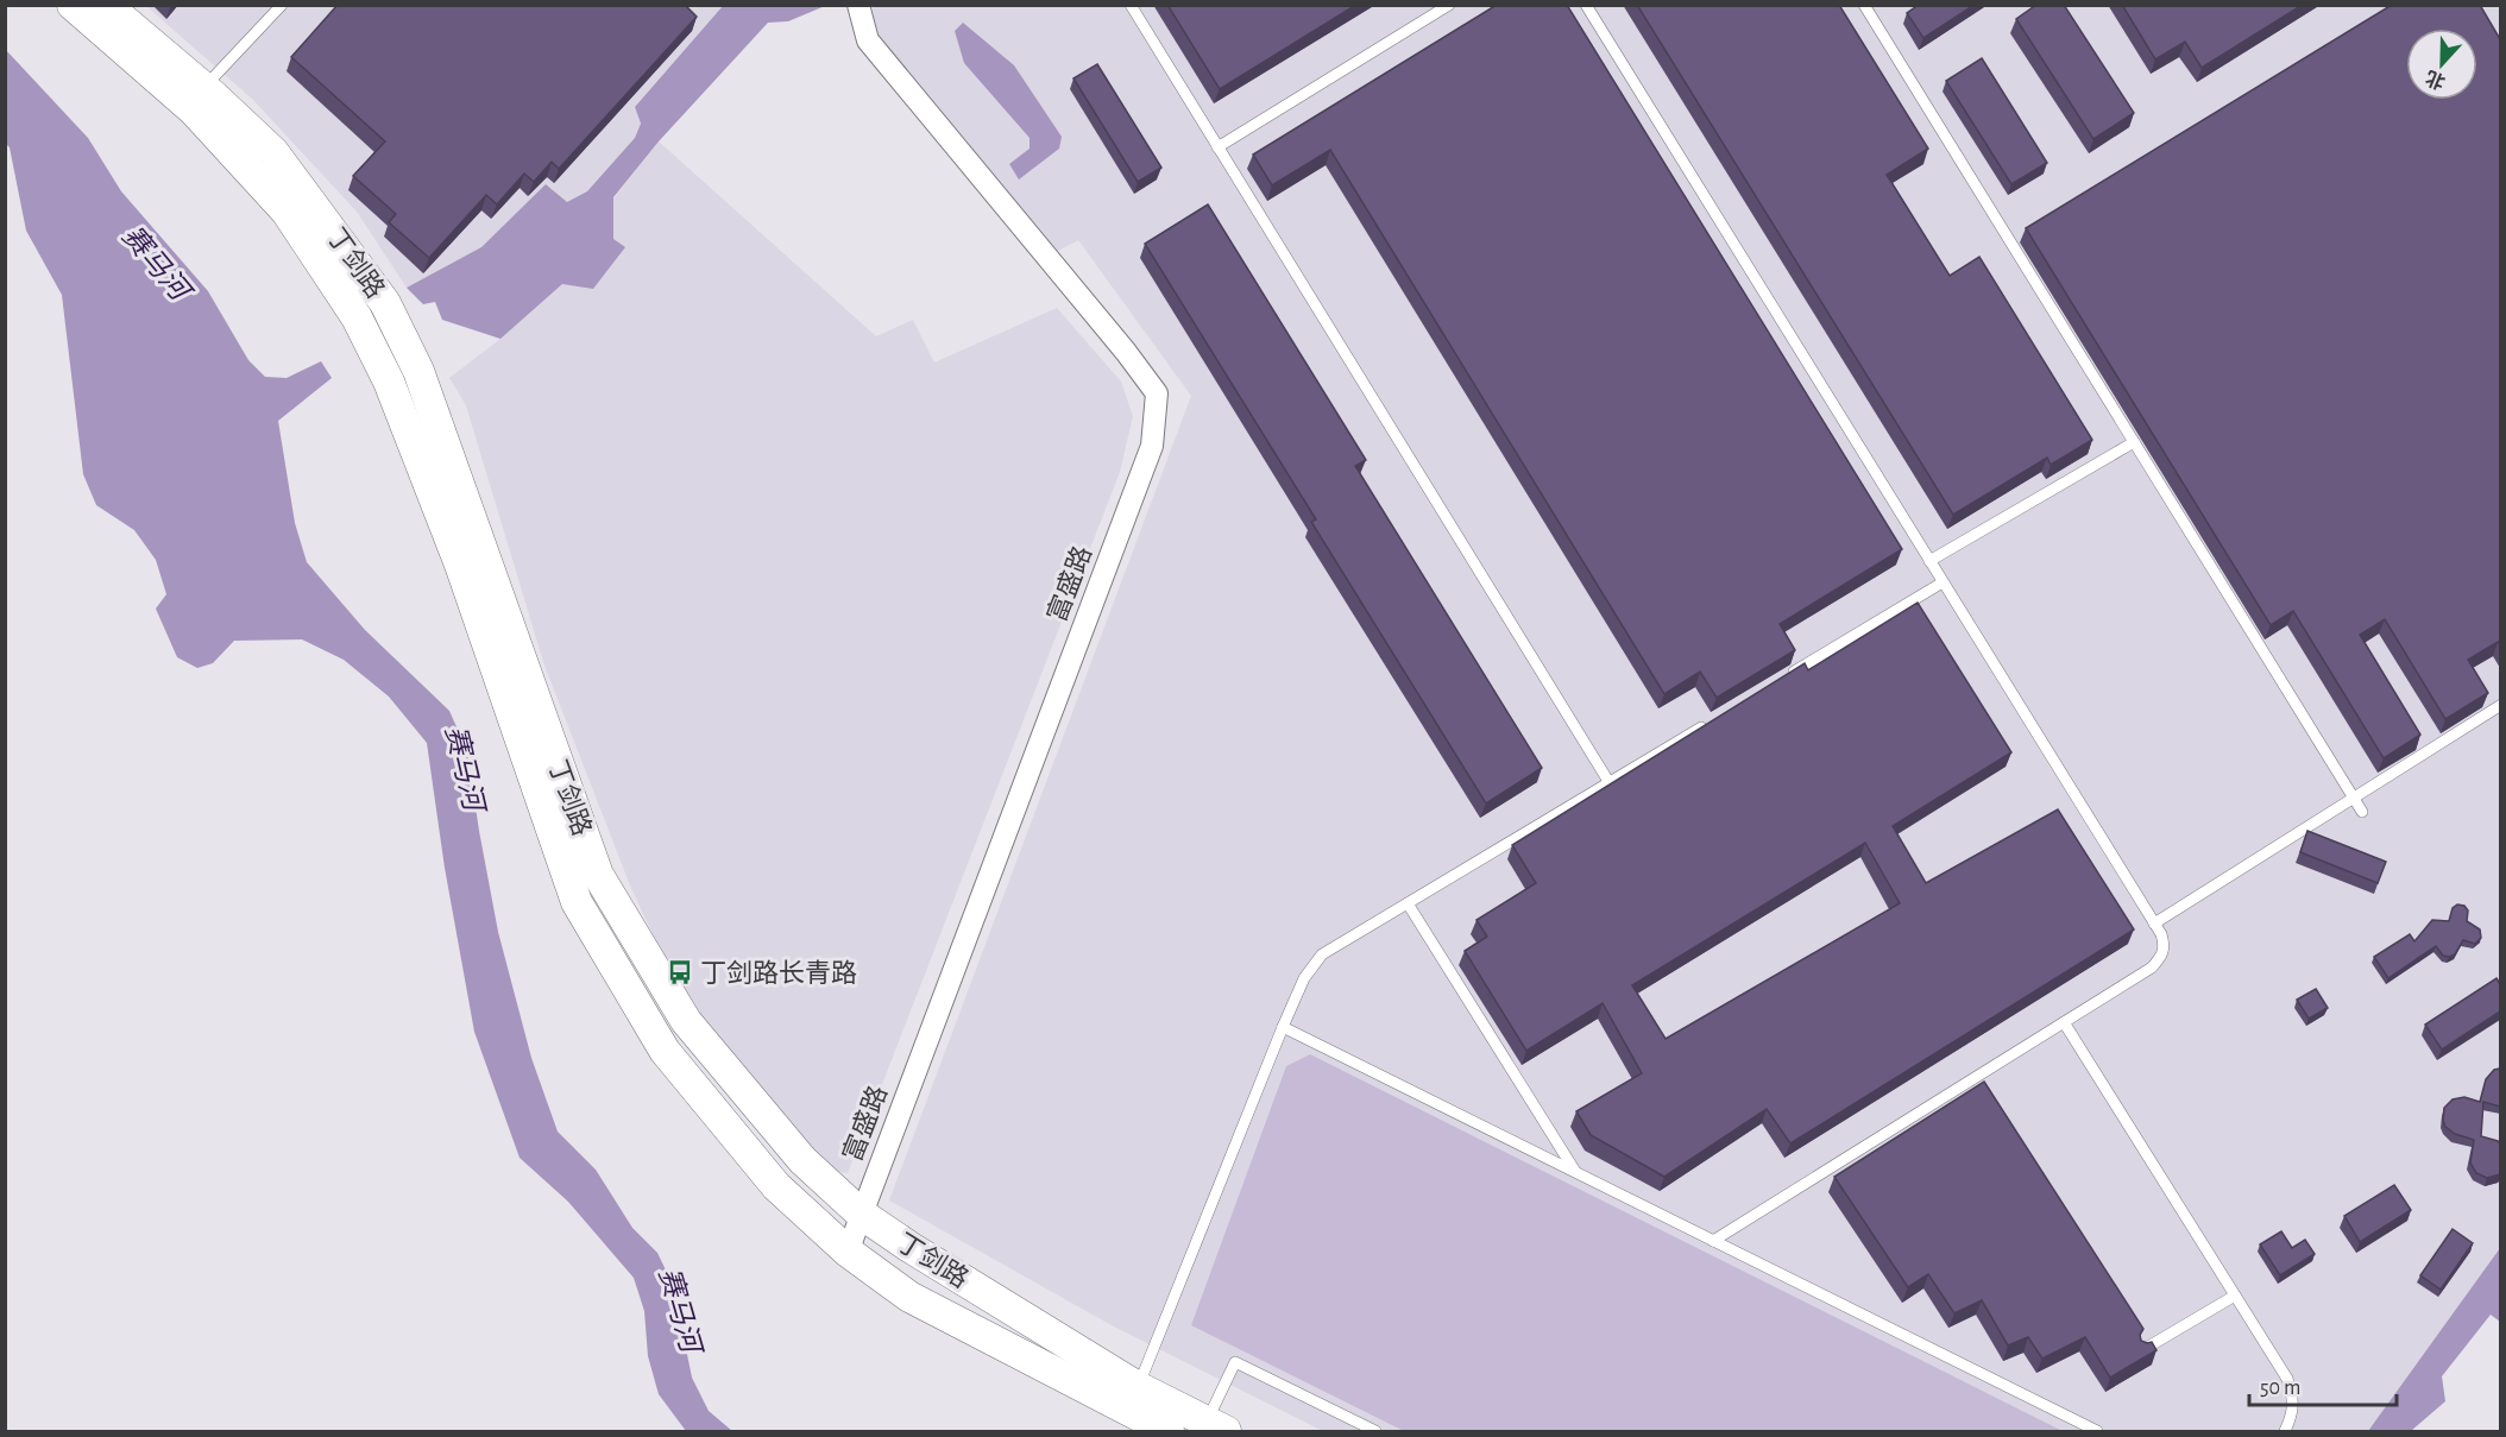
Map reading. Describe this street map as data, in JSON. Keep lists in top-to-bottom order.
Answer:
{
  "streets": {
    "main road": ["丁剑路"],
    "street": ["富盛路"]
  },
  "crossings": [
    ["丁剑路", "富盛路"]
  ],
  "water": ["赛马河"],
  "places": {
    "bus stop": ["丁剑路长青路"]
  },
  "scale_bar": "50 m",
  "north": "bottom"
}
